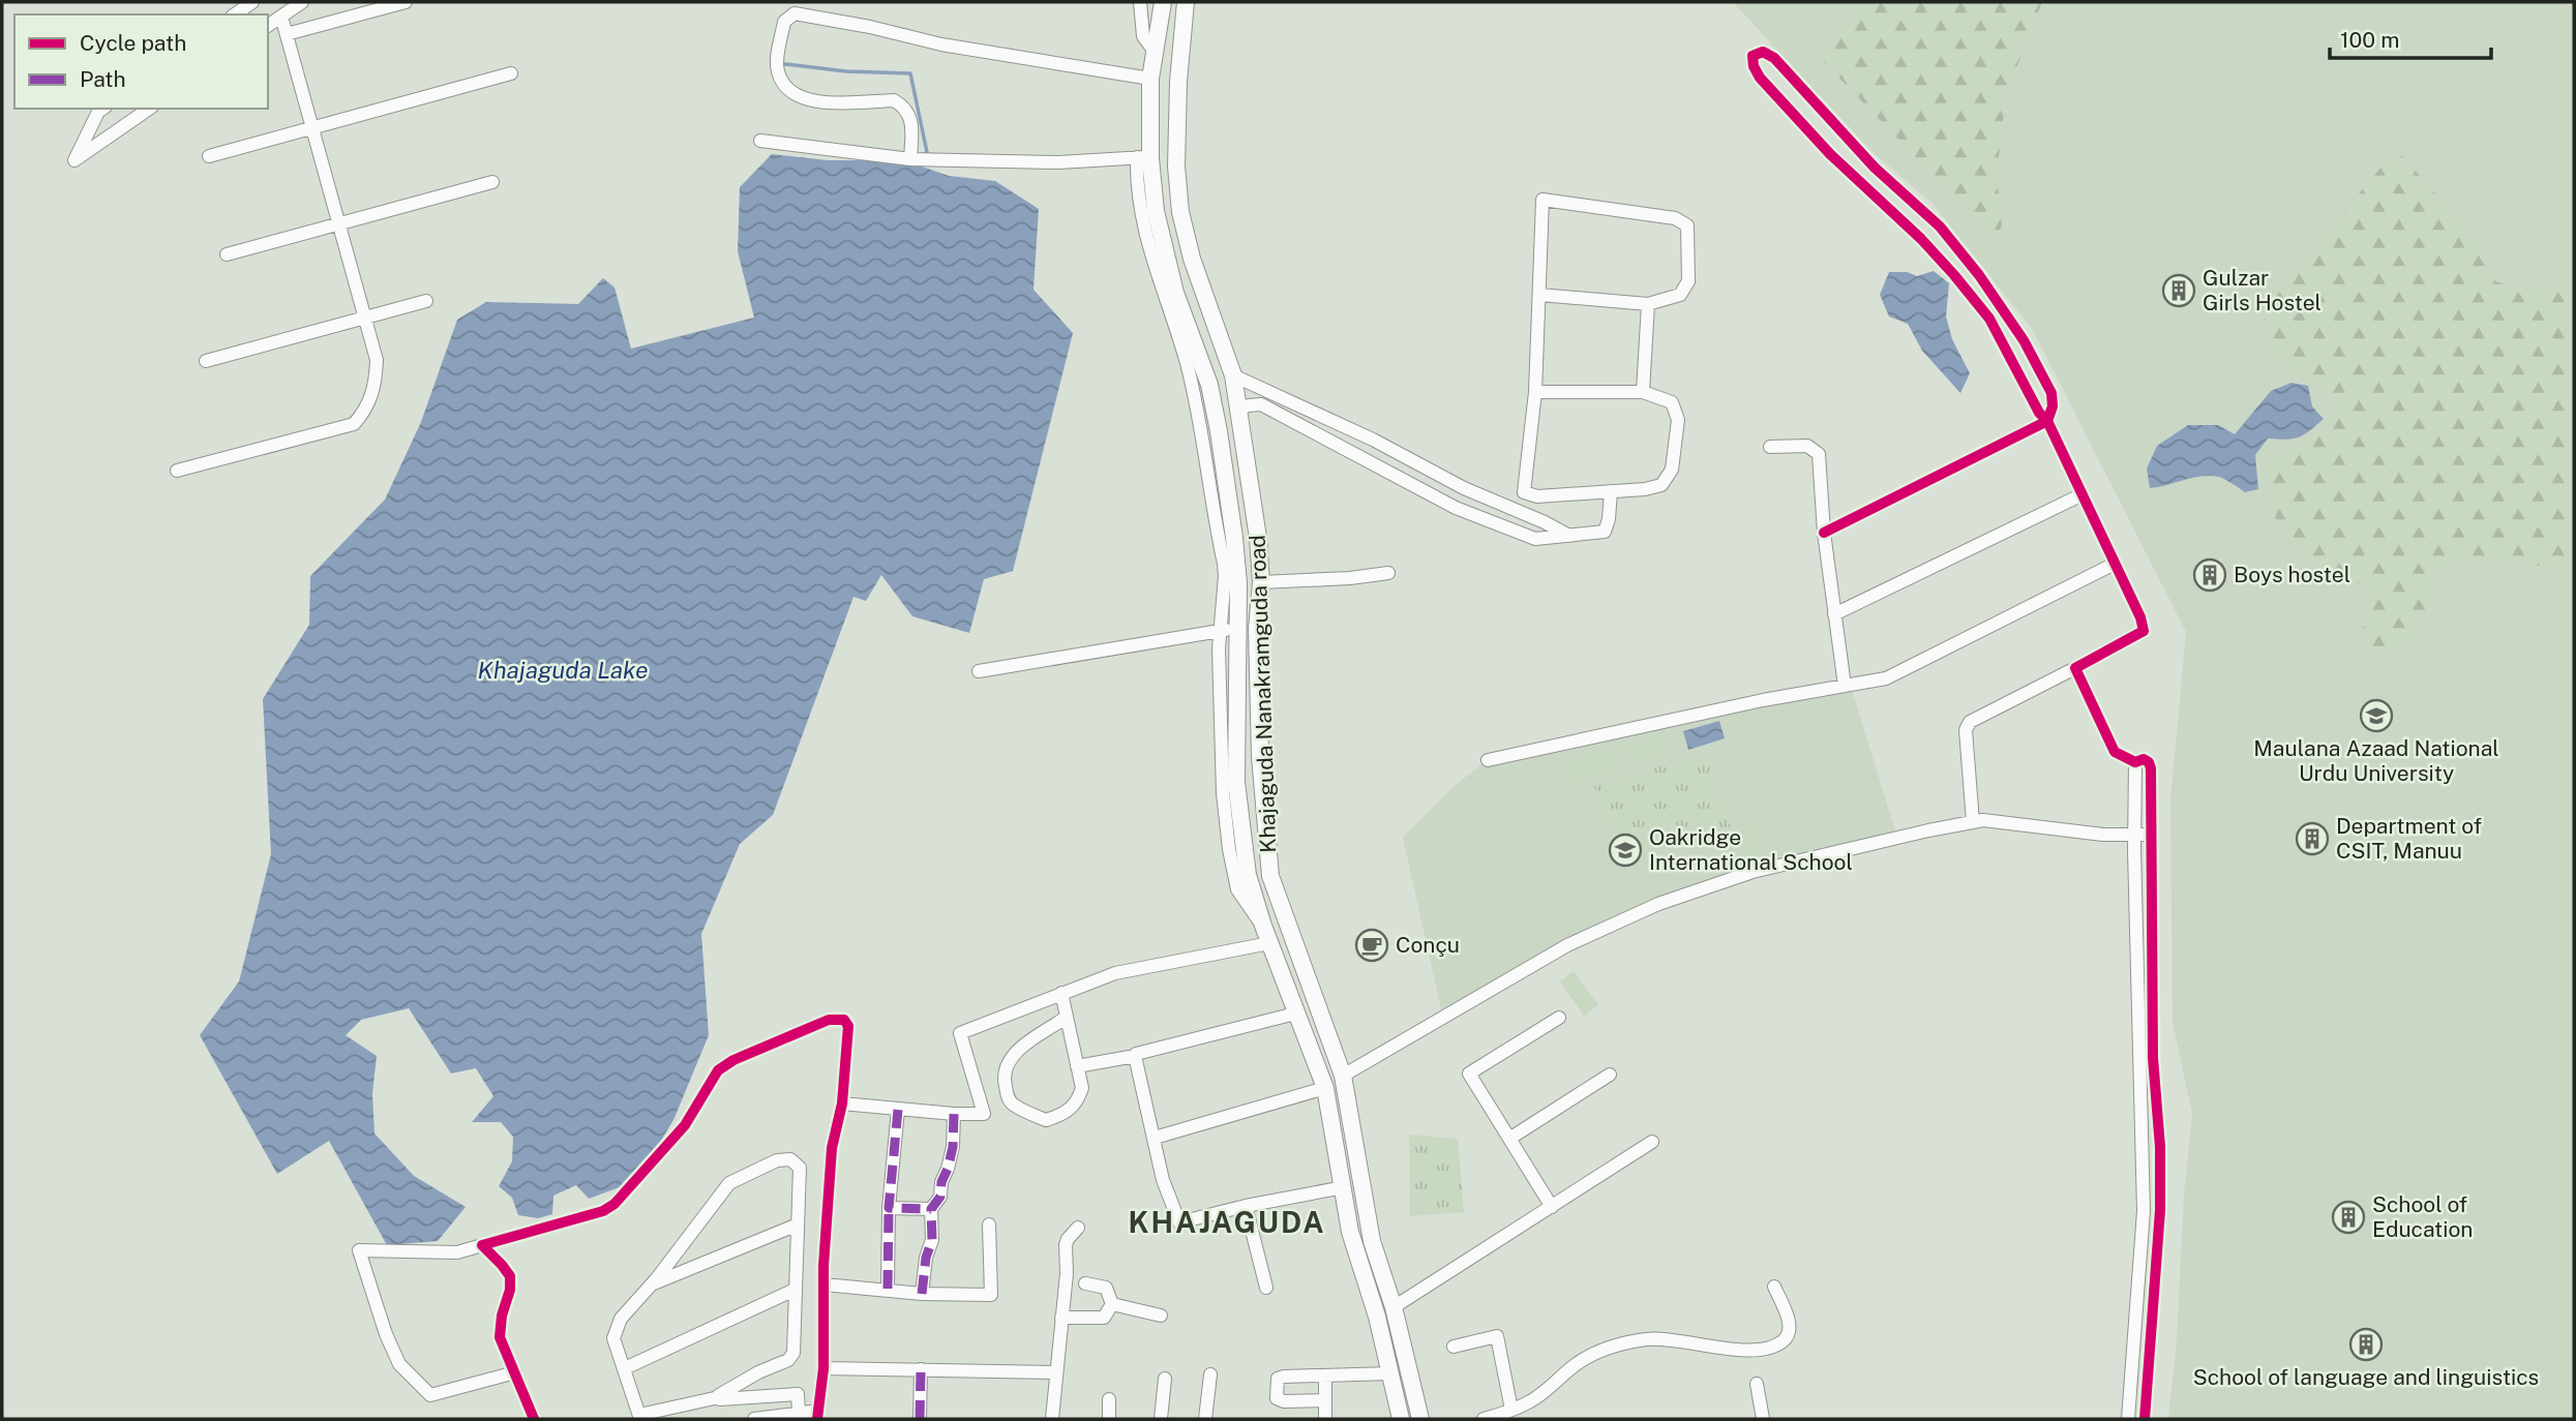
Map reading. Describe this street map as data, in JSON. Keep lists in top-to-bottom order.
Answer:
{
  "streets": {
    "main road": ["Khajaguda Nanakramguda road"]
  },
  "districts": ["KHAJAGUDA"],
  "water": ["Khajaguda Lake"],
  "places": {
    "building": [
      "Gulzar Girls Hostel",
      "Boys hostel",
      "Department of CSIT, Manuu",
      "School of Education",
      "School of language and linguistics"
    ],
    "school or university": ["Maulana Azaad National Urdu University", "Oakridge International School"],
    "cafe": ["Conçu"]
  },
  "legend": ["Cycle path", "Path"],
  "scale_bar": "100 m"
}
